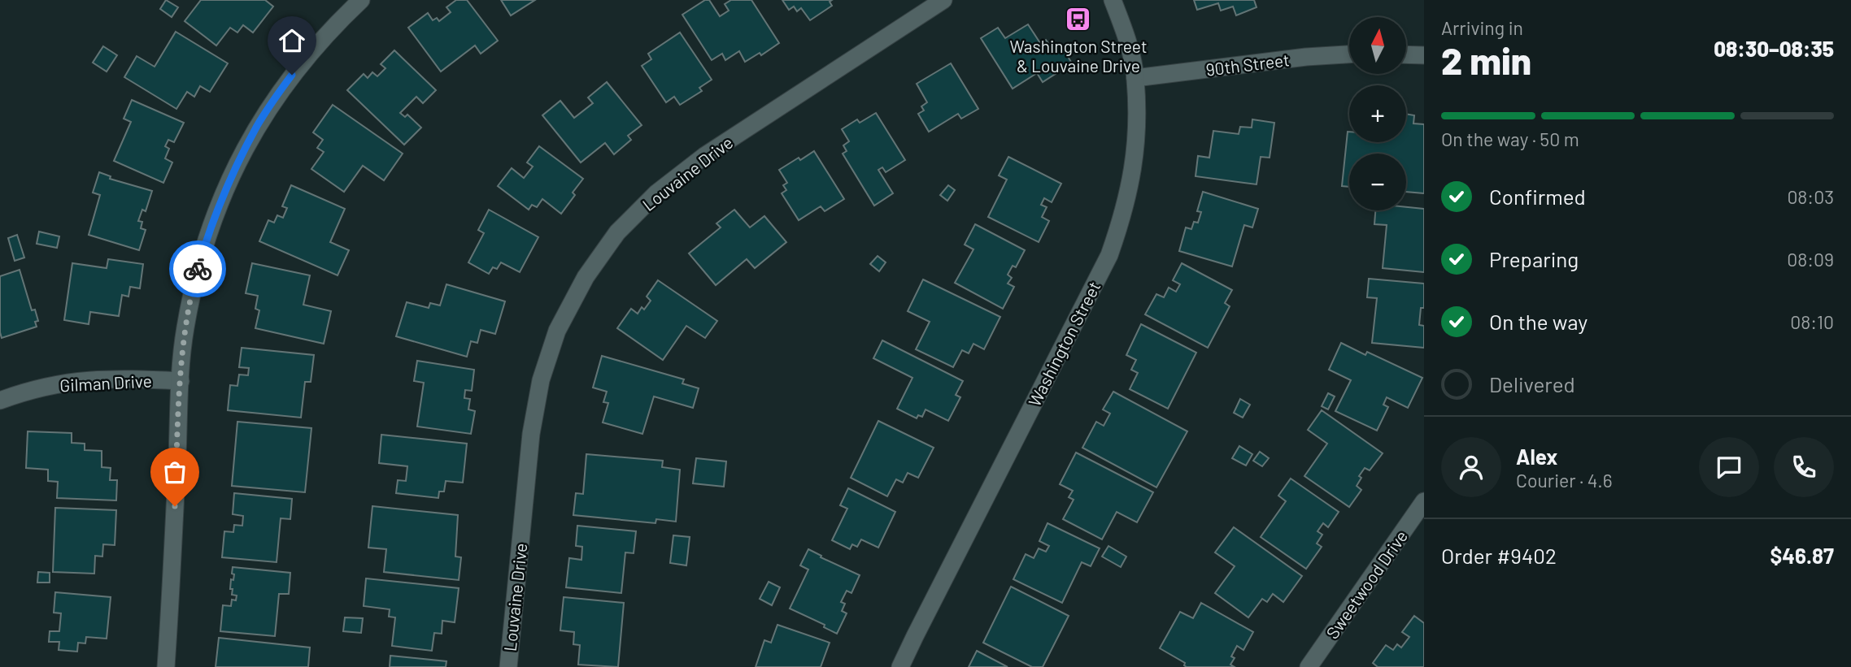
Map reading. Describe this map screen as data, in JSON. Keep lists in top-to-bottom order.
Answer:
{
  "streets": {
    "street": [
      "90th Street",
      "Louvaine Drive",
      "Washington Street",
      "Gilman Drive",
      "Sweetwood Drive"
    ]
  },
  "crossings": [
    ["90th Street", "Washington Street"]
  ],
  "places": {
    "bus stop": ["Washington Street & Louvaine Drive"]
  },
  "north": "top",
  "page": {
    "heading": ["2 min", "Arriving in", "08:30–08:35"],
    "panel": [
      "Alex",
      "Courier · 4.6",
      "Order #9402",
      "$46.87"
    ],
    "map_buttons": ["+", "−"],
    "bar": "On the way · 50 m",
    "list": [
      ["Confirmed", "08:03"],
      ["Preparing", "08:09"],
      ["On the way", "08:10"],
      "Delivered"
    ]
  }
}
